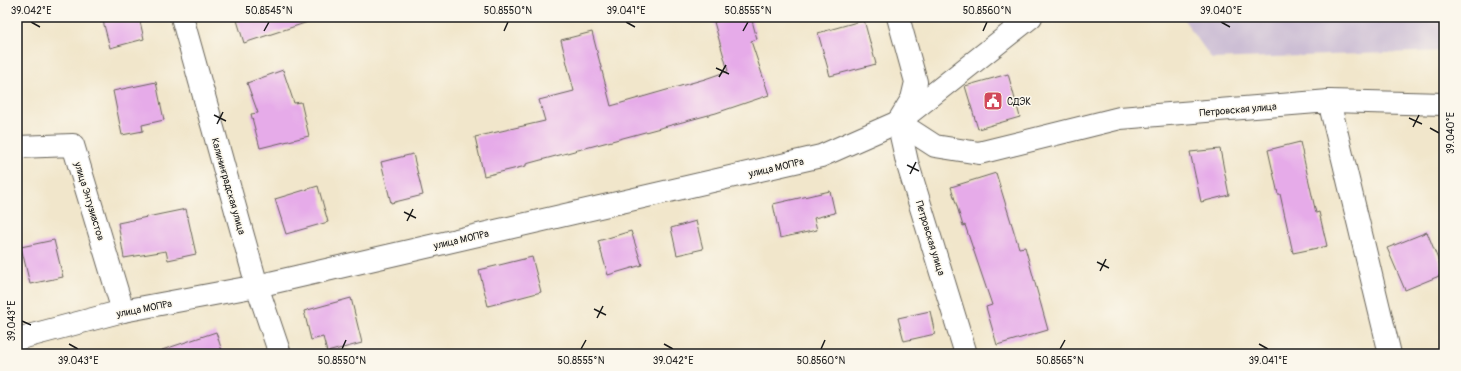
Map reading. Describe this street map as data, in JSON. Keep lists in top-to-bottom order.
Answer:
{
  "streets": {
    "street": [
      "Петровская улица",
      "улица МОПРа",
      "Калининградская улица",
      "улица Энтузиастов"
    ]
  },
  "crossings": [
    ["Петровская улица", "улица МОПРа"],
    ["улица МОПРа", "Калининградская улица"],
    ["улица МОПРа", "улица Энтузиастов"]
  ],
  "places": {
    "public building": ["СДЭК"]
  },
  "coordinates": [
    "39.042°E",
    "50.8545°N",
    "50.8550°N",
    "39.041°E",
    "50.8555°N",
    "50.8560°N",
    "39.040°E",
    "39.043°E",
    "50.8565°N"
  ]
}
